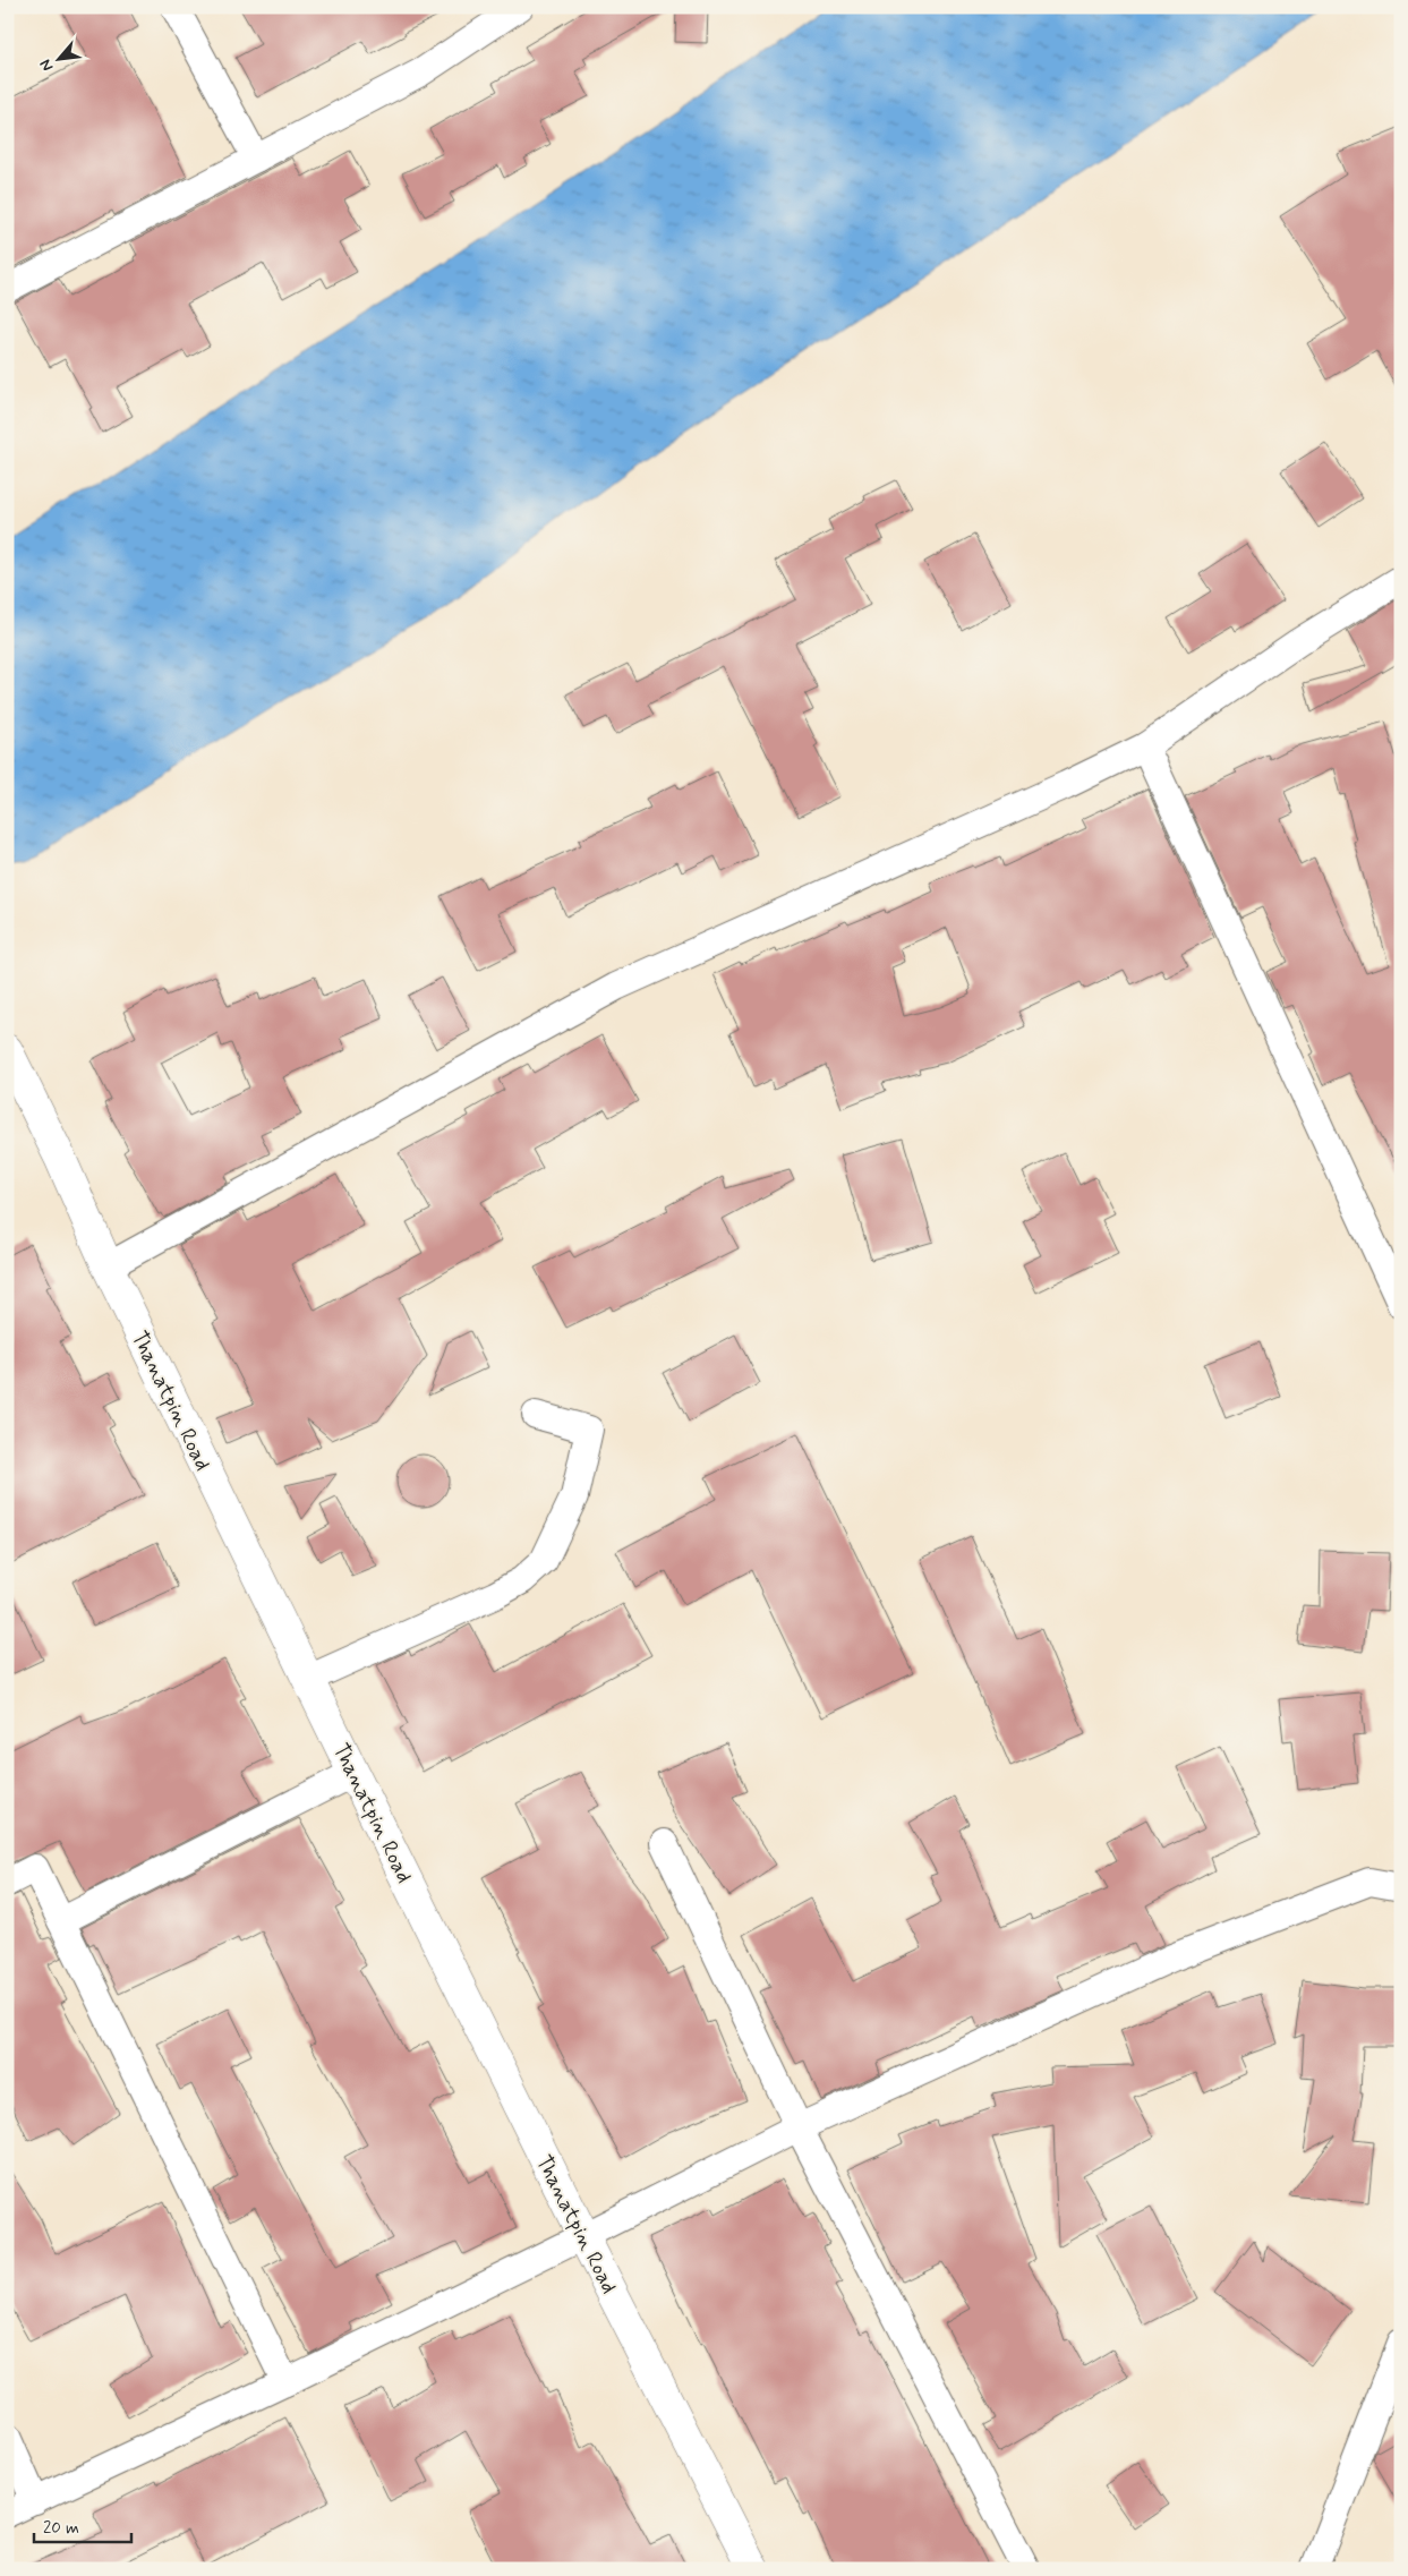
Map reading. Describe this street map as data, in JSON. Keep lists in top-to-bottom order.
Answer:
{
  "streets": {
    "main road": ["Thanatpin Road"]
  },
  "scale_bar": "20 m",
  "north": "bottom left"
}
